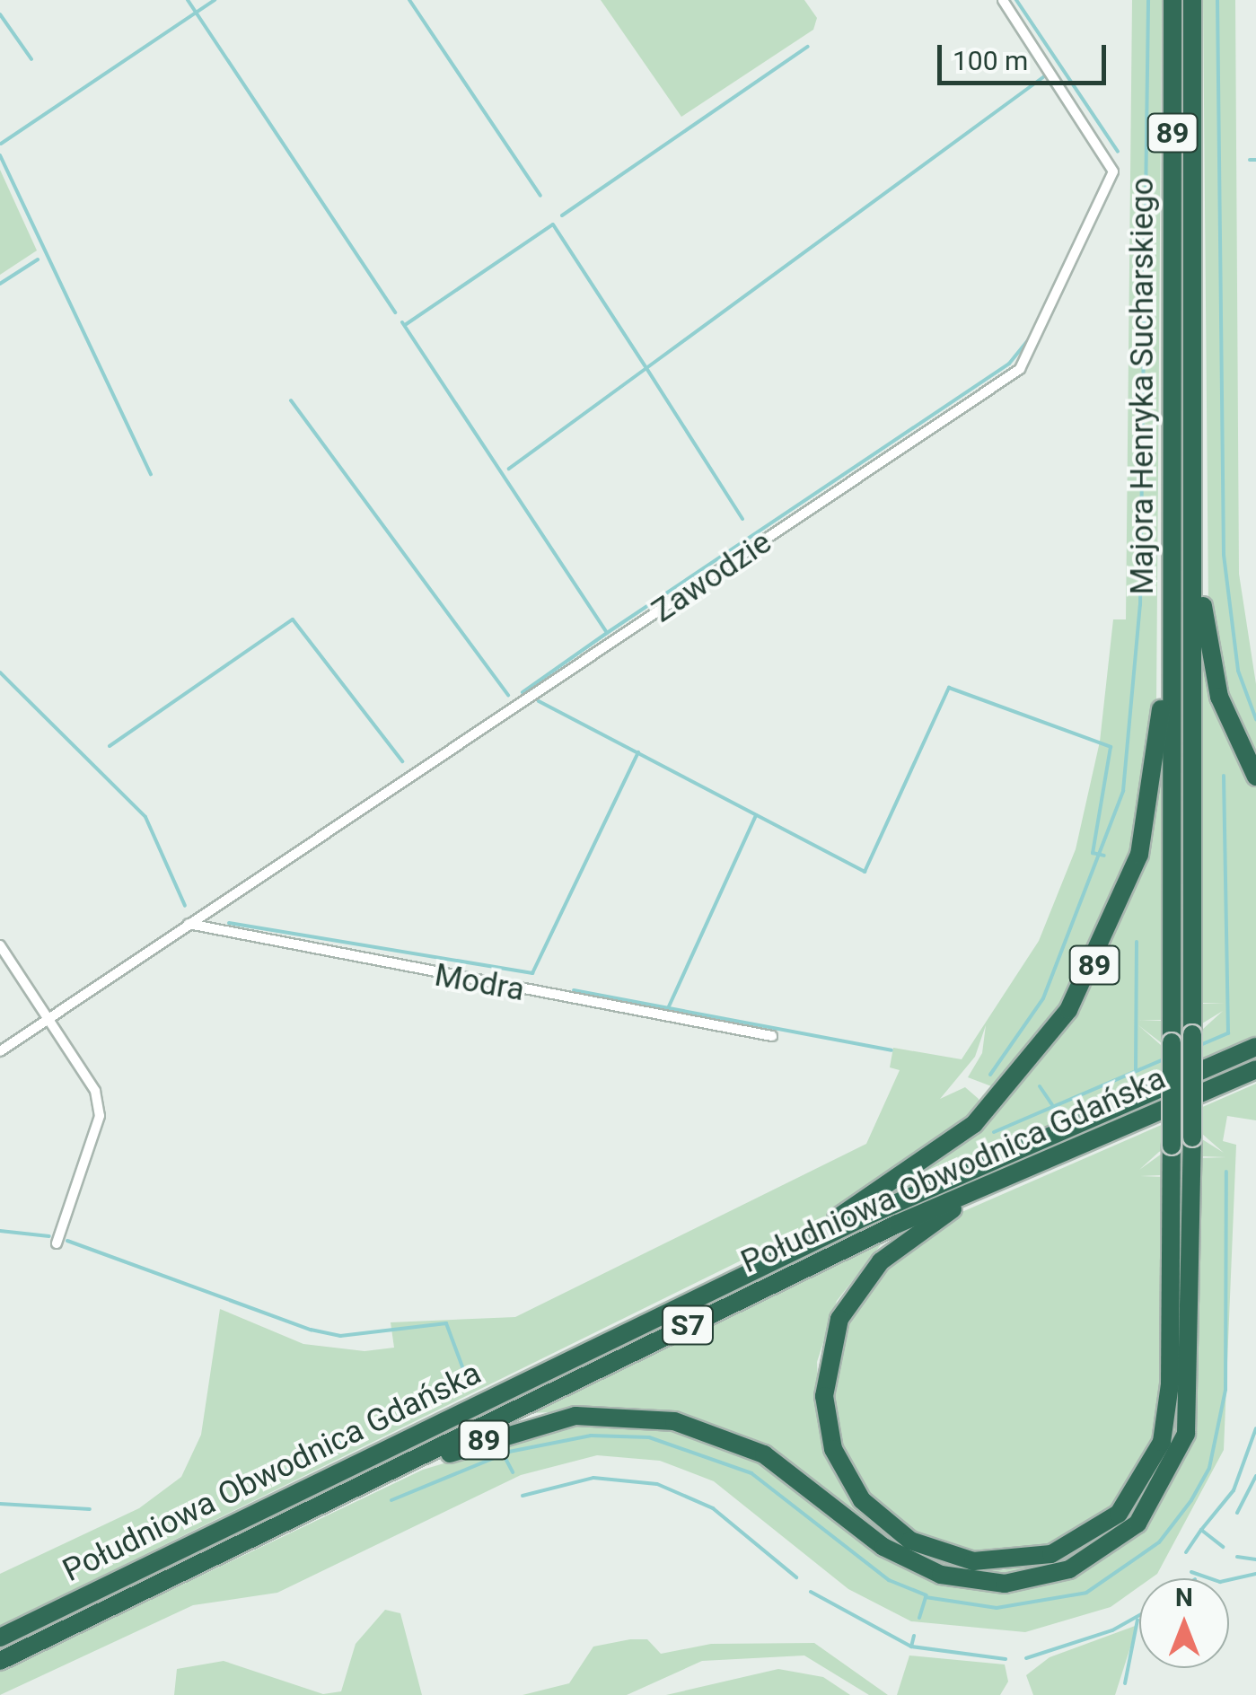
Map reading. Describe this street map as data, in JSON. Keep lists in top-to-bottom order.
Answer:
{
  "streets": {
    "highway": [
      "89",
      "Majora Henryka Sucharskiego",
      "Południowa Obwodnica Gdańska",
      "S7"
    ],
    "street": ["Zawodzie", "Modra"]
  },
  "crossings": [
    ["89", "Majora Henryka Sucharskiego"],
    ["89", "Południowa Obwodnica Gdańska"],
    ["Zawodzie", "Modra"]
  ],
  "scale_bar": "100 m",
  "north": "top"
}
